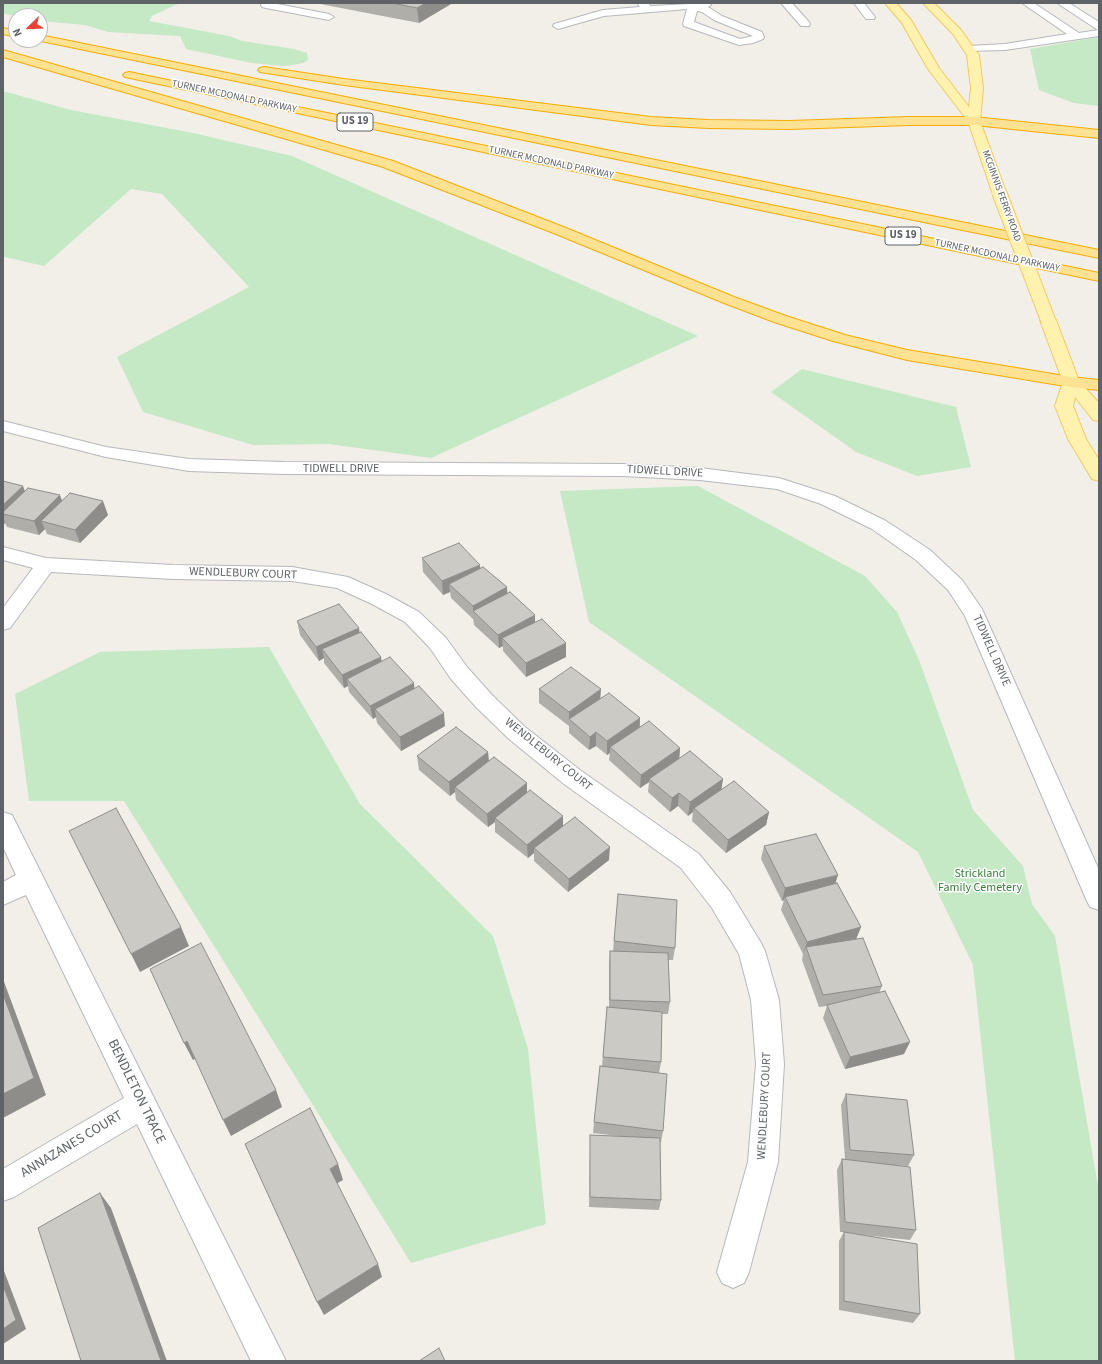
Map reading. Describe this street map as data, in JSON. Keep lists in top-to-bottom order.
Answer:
{
  "streets": {
    "highway": ["TURNER MCDONALD PARKWAY", "US 19"],
    "main road": ["MCGINNIS FERRY ROAD"],
    "street": [
      "TIDWELL DRIVE",
      "WENDLEBURY COURT",
      "BENDLETON TRACE",
      "ANNAZANES COURT"
    ]
  },
  "crossings": [
    ["BENDLETON TRACE", "ANNAZANES COURT"]
  ],
  "parks": ["Strickland Family Cemetery"],
  "north": "bottom left"
}
